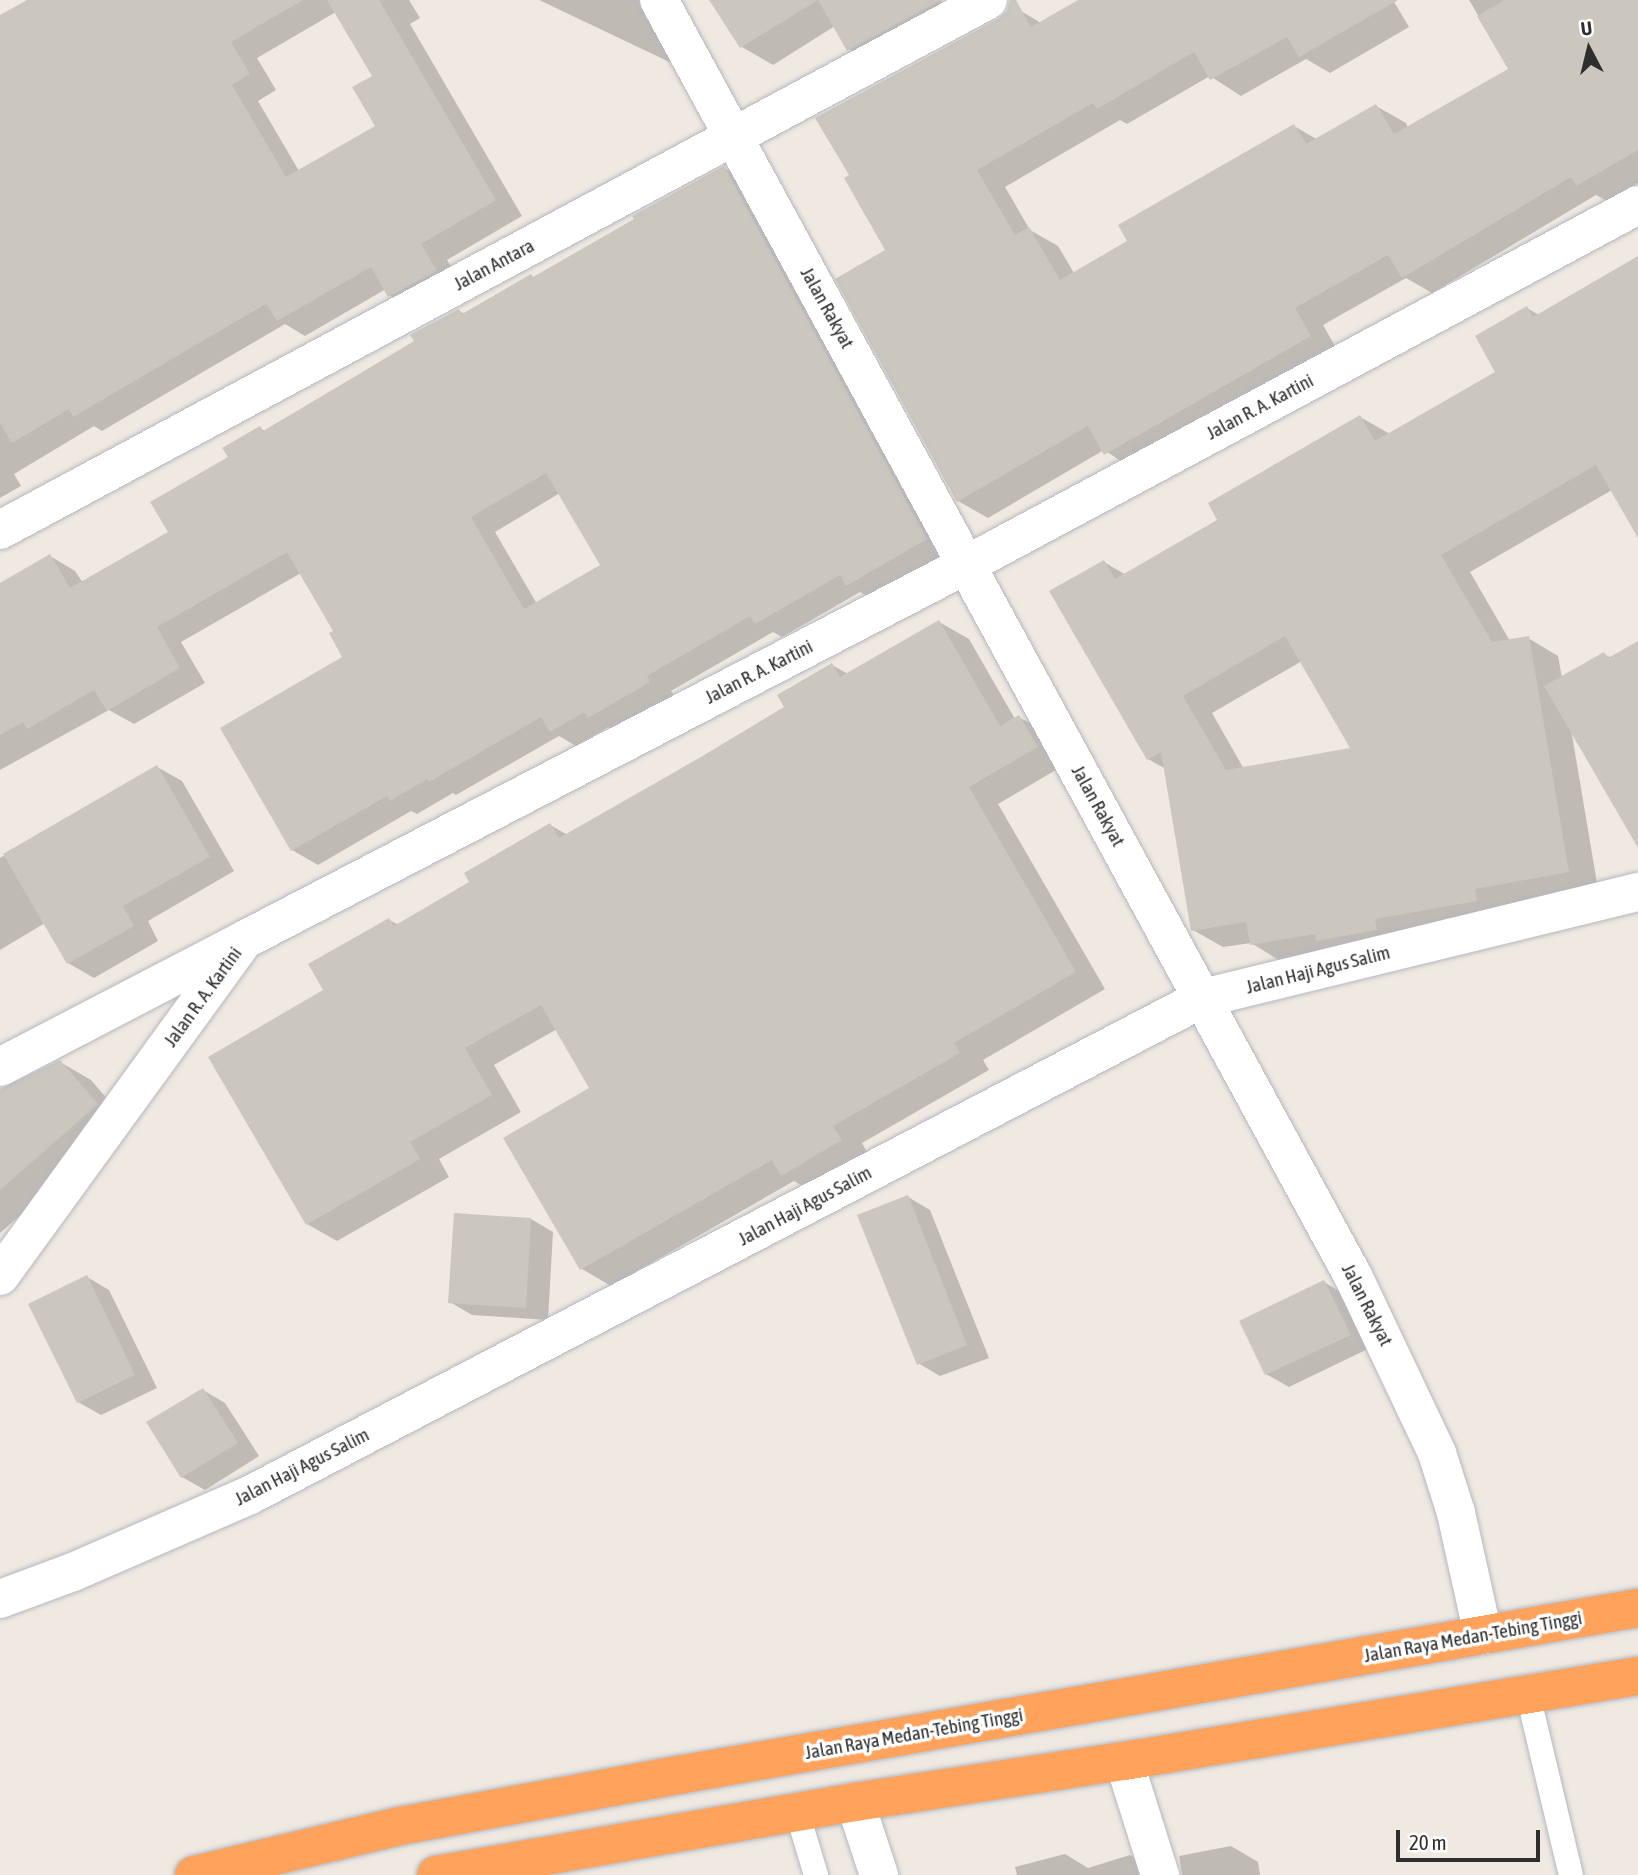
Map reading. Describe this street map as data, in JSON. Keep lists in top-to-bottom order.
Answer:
{
  "streets": {
    "highway": ["Jalan Raya Medan-Tebing Tinggi"],
    "street": [
      "Jalan Antara",
      "Jalan Rakyat",
      "Jalan R. A. Kartini",
      "Jalan Haji Agus Salim"
    ]
  },
  "crossings": [
    ["Jalan Antara", "Jalan Rakyat"],
    ["Jalan Rakyat", "Jalan R. A. Kartini"],
    ["Jalan Rakyat", "Jalan Haji Agus Salim"],
    ["Jalan Rakyat", "Jalan Raya Medan-Tebing Tinggi"]
  ],
  "scale_bar": "20 m",
  "north": "top"
}
